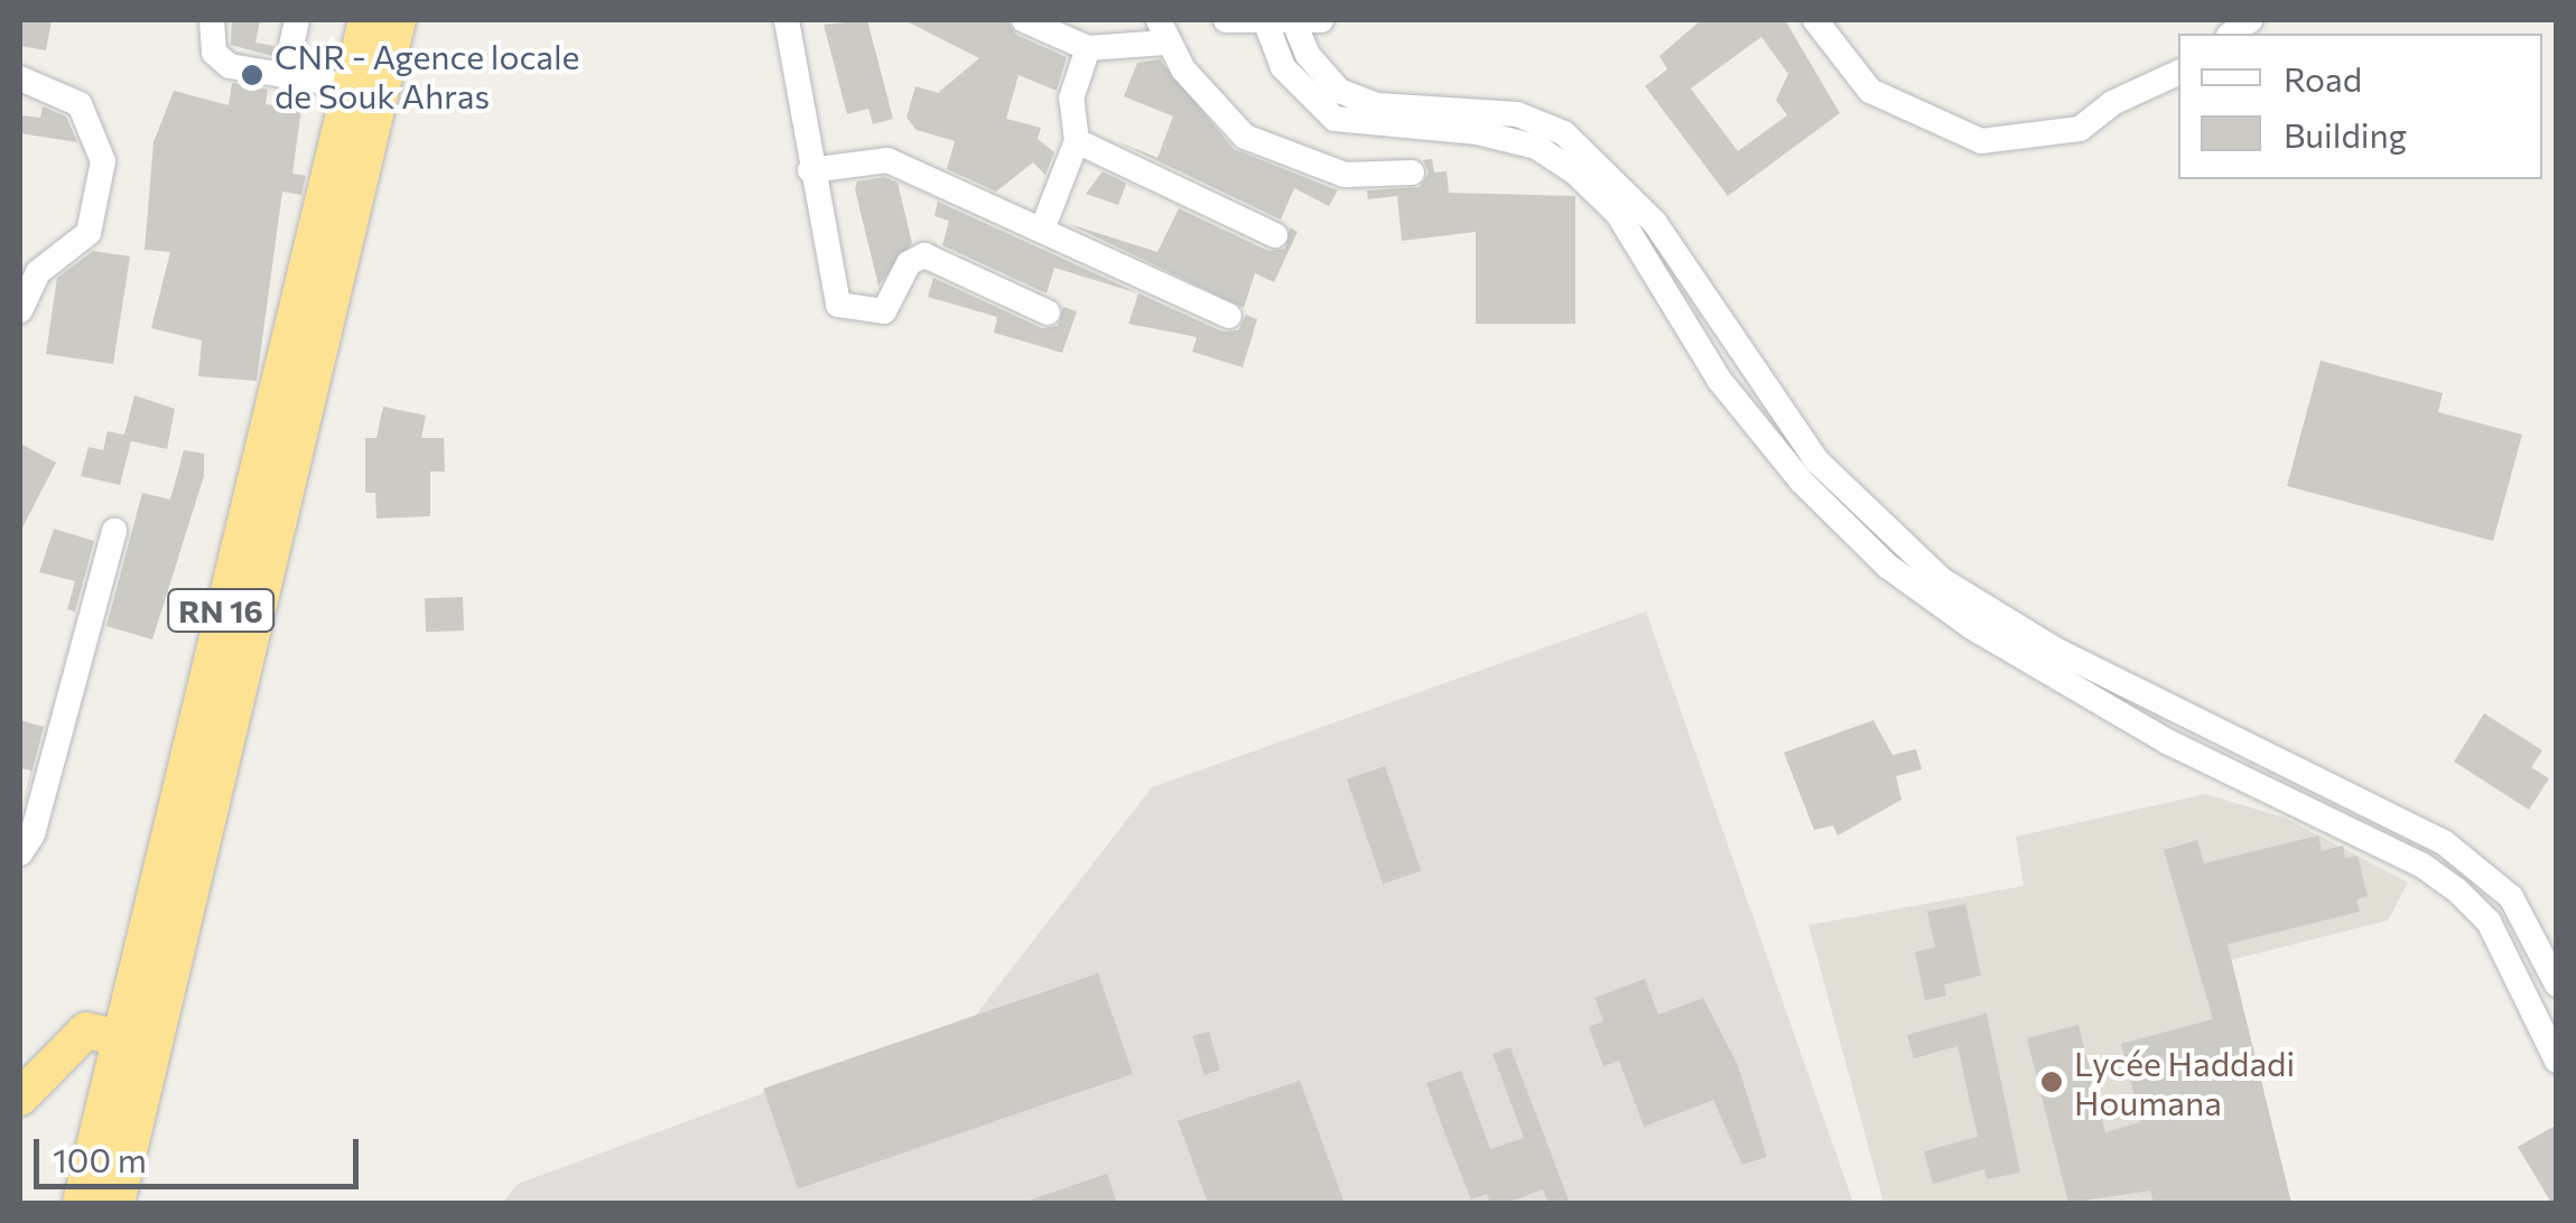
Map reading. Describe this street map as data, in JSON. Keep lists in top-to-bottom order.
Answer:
{
  "streets": {
    "highway": ["RN 16"]
  },
  "places": ["CNR - Agence locale de Souk Ahras", "Lycée Haddadi Houmana"],
  "legend": ["Road", "Building"],
  "scale_bar": "100 m"
}
